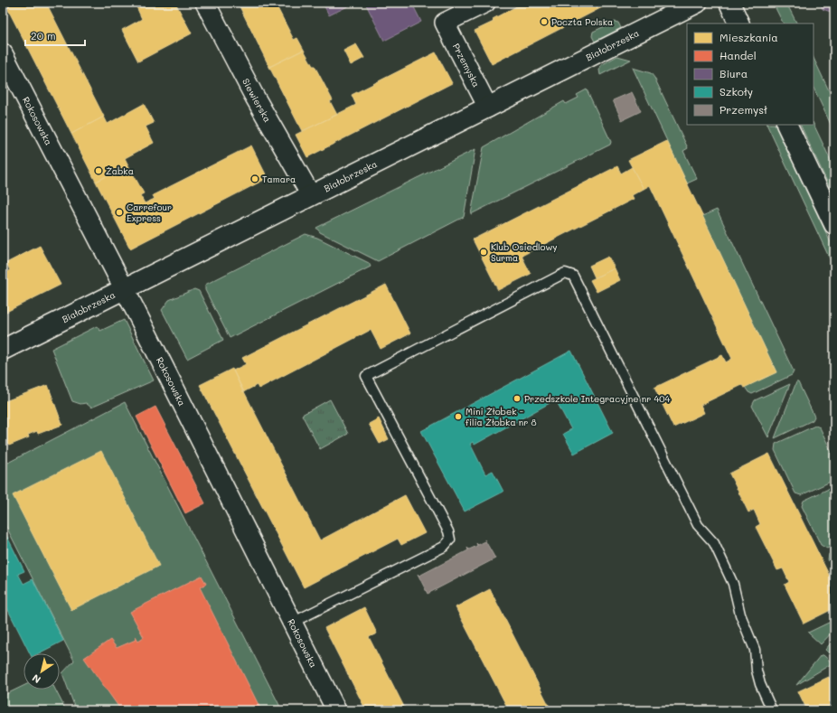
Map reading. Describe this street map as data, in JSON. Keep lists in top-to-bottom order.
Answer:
{
  "streets": {
    "street": [
      "Białobrzeska",
      "Przemyska",
      "Siewierska",
      "Rokosowska"
    ]
  },
  "crossings": [
    ["Białobrzeska", "Przemyska"],
    ["Białobrzeska", "Siewierska"],
    ["Białobrzeska", "Rokosowska"]
  ],
  "places": [
    "Poczta Polska",
    "Żabka",
    "Tamara",
    "Carrefour Express",
    "Klub Osiedlowy Surma",
    "Przedszkole Integracyjne nr 404",
    "Mini Żłobek - filia Żłobka nr 8"
  ],
  "legend": [
    "Mieszkania",
    "Handel",
    "Biura",
    "Szkoły",
    "Przemysł"
  ],
  "scale_bar": "20 m",
  "north": "bottom left"
}
